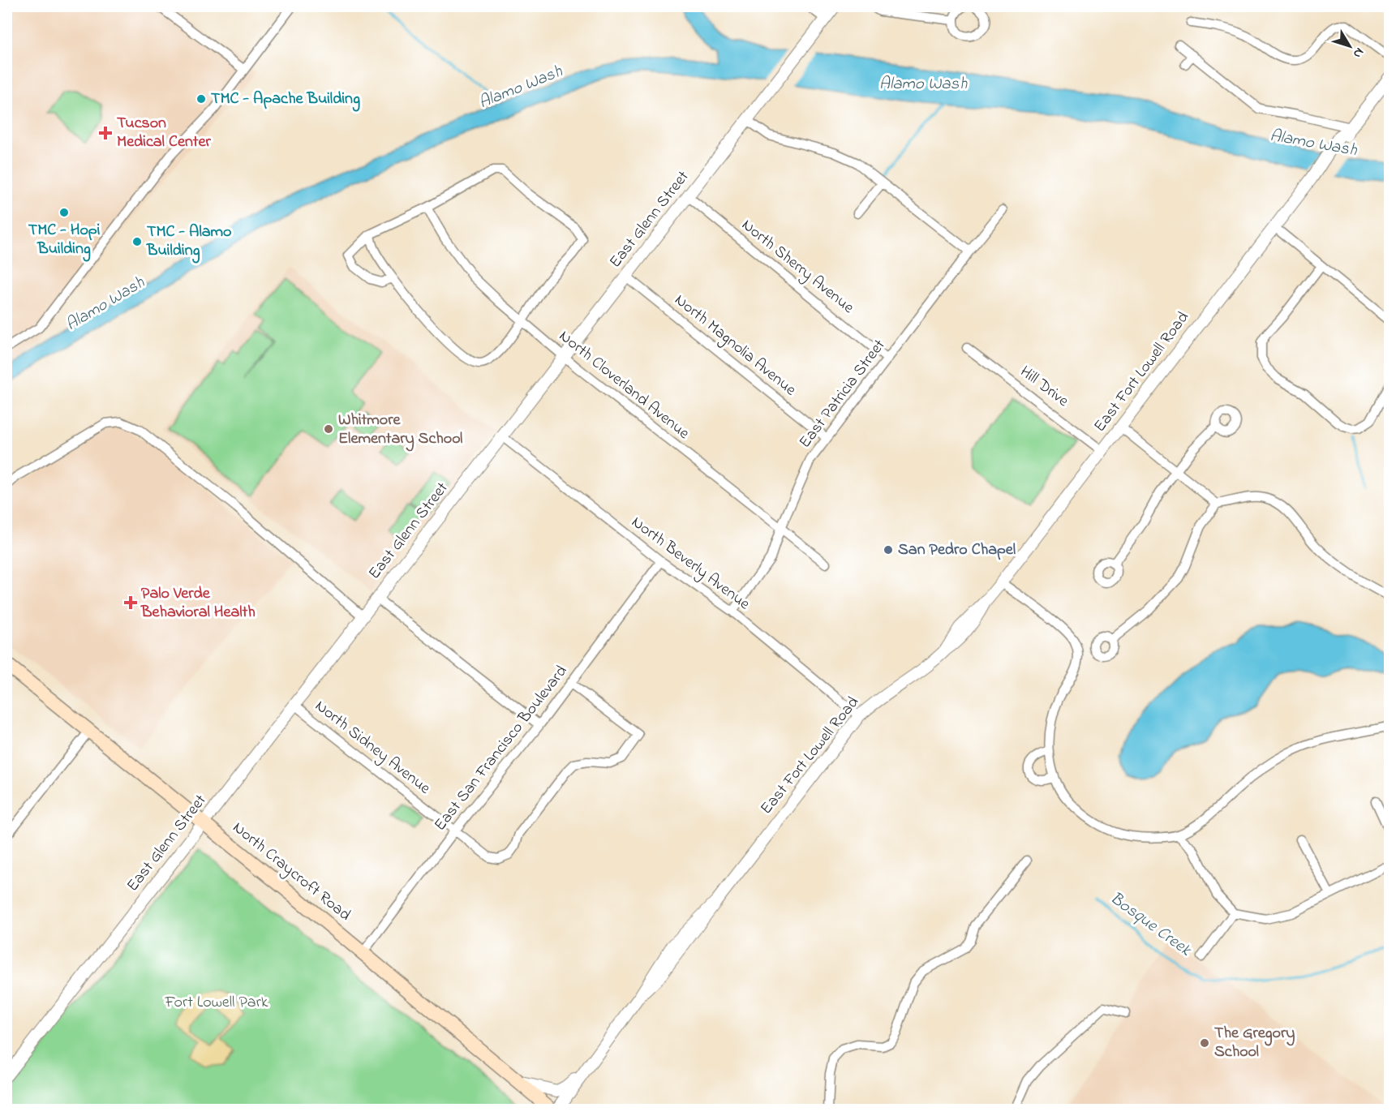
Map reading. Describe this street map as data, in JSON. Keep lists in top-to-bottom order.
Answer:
{
  "streets": {
    "main road": ["North Craycroft Road"],
    "street": [
      "East Glenn Street",
      "North Sherry Avenue",
      "North Magnolia Avenue",
      "East Fort Lowell Road",
      "North Cloverland Avenue",
      "Hill Drive",
      "East Patricia Street",
      "North Beverly Avenue",
      "North Sidney Avenue",
      "East San Francisco Boulevard"
    ]
  },
  "crossings": [
    ["East Glenn Street", "North Sherry Avenue"],
    ["East Glenn Street", "North Magnolia Avenue"],
    ["East Glenn Street", "North Cloverland Avenue"],
    ["East Glenn Street", "North Beverly Avenue"],
    ["East Glenn Street", "North Sidney Avenue"],
    ["East Glenn Street", "North Craycroft Road"],
    ["North Sherry Avenue", "East Patricia Street"],
    ["North Magnolia Avenue", "East Patricia Street"],
    ["East Fort Lowell Road", "Hill Drive"],
    ["East Fort Lowell Road", "North Beverly Avenue"],
    ["North Cloverland Avenue", "East Patricia Street"],
    ["East Patricia Street", "North Beverly Avenue"],
    ["North Beverly Avenue", "East San Francisco Boulevard"],
    ["North Sidney Avenue", "East San Francisco Boulevard"],
    ["East San Francisco Boulevard", "North Craycroft Road"]
  ],
  "water": ["Alamo Wash", "Bosque Creek"],
  "parks": ["Fort Lowell Park"],
  "places": {
    "other": [
      "TMC - Apache Building",
      "TMC - Hopi Building",
      "TMC - Alamo Building",
      "Whitmore Elementary School",
      "San Pedro Chapel",
      "The Gregory School"
    ],
    "health": ["Tucson Medical Center", "Palo Verde Behavioral Health"]
  },
  "north": "bottom right"
}
